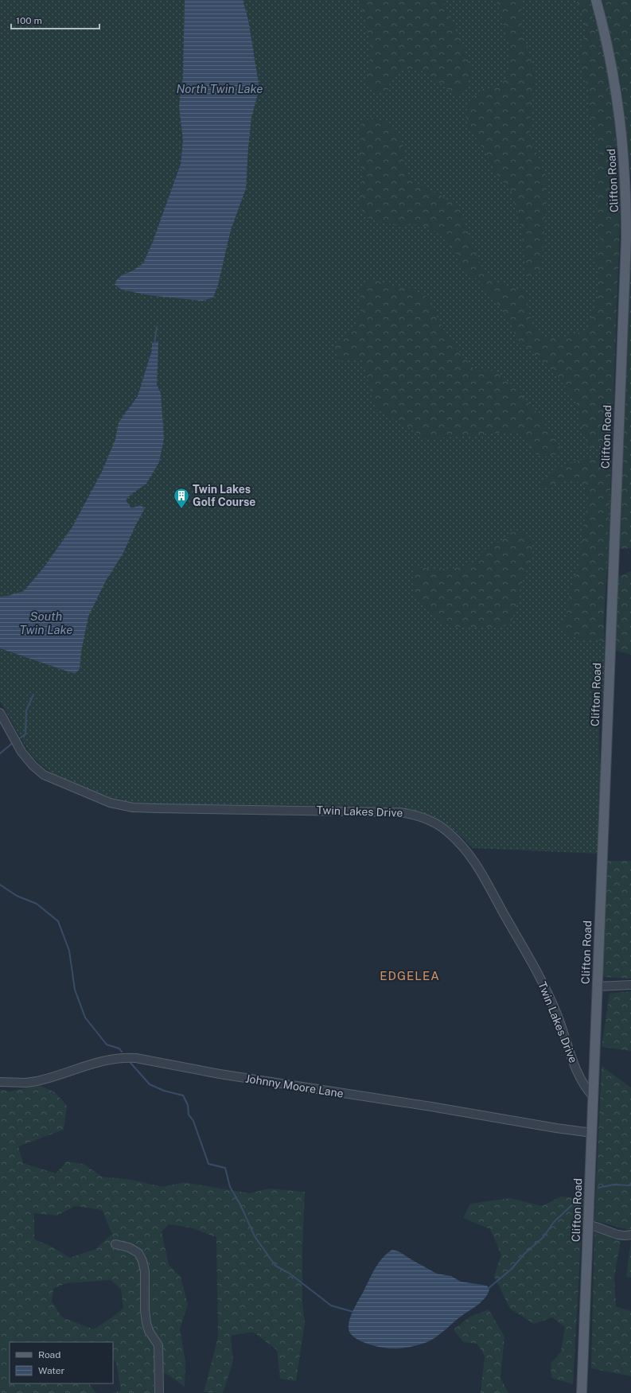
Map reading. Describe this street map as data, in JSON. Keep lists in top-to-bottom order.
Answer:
{
  "streets": {
    "main road": ["Clifton Road"],
    "street": ["Twin Lakes Drive", "Johnny Moore Lane"]
  },
  "crossings": [
    ["Clifton Road", "Twin Lakes Drive"],
    ["Clifton Road", "Johnny Moore Lane"]
  ],
  "districts": ["EDGELEA"],
  "water": ["North Twin Lake", "South Twin Lake"],
  "places": {
    "building": ["Twin Lakes Golf Course"]
  },
  "legend": ["Road", "Water"],
  "scale_bar": "100 m"
}
